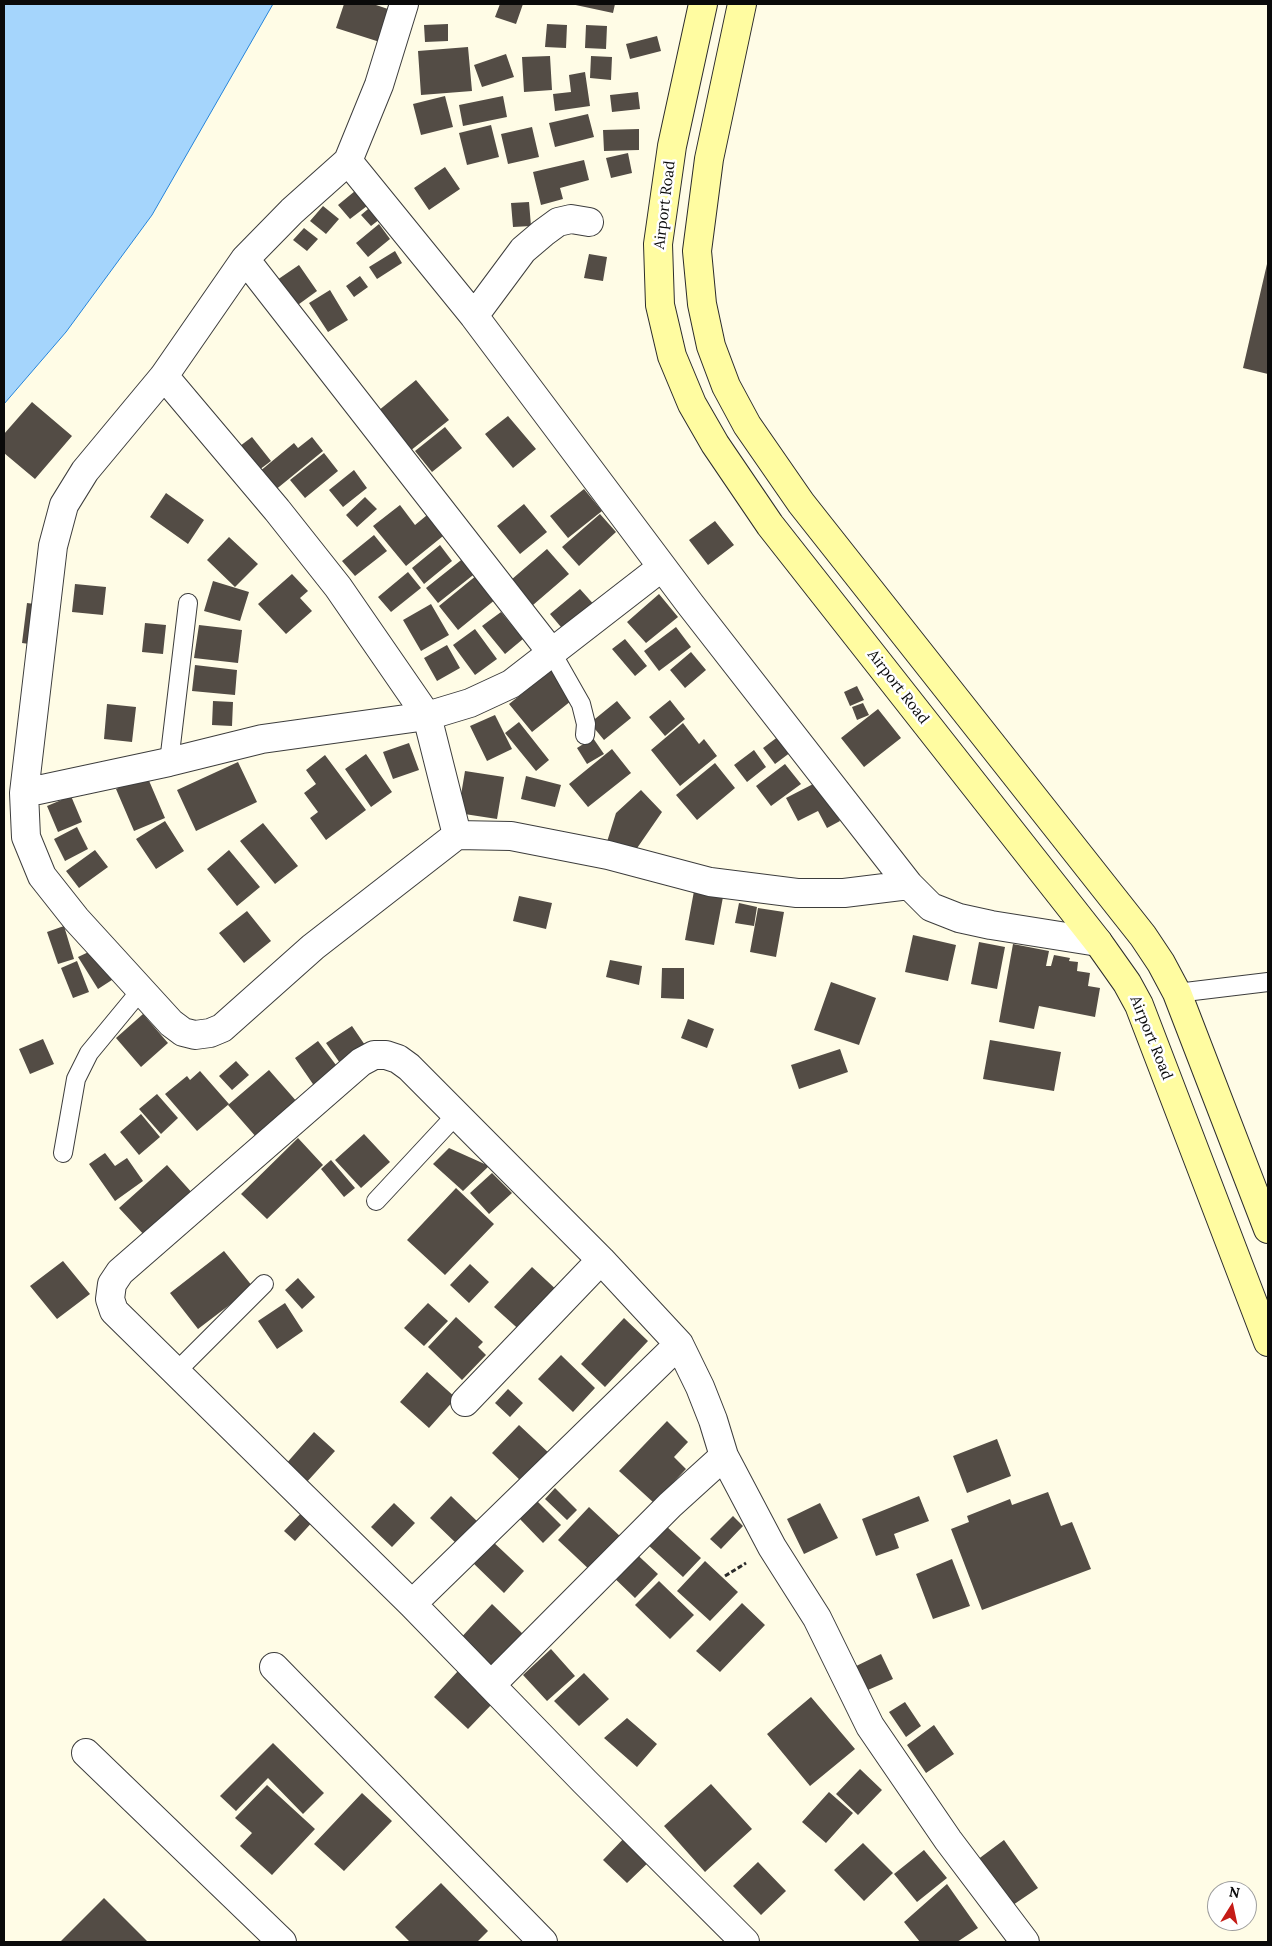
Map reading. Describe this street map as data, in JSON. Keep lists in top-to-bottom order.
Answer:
{
  "streets": {
    "main road": ["Airport Road"]
  },
  "north": "top"
}
